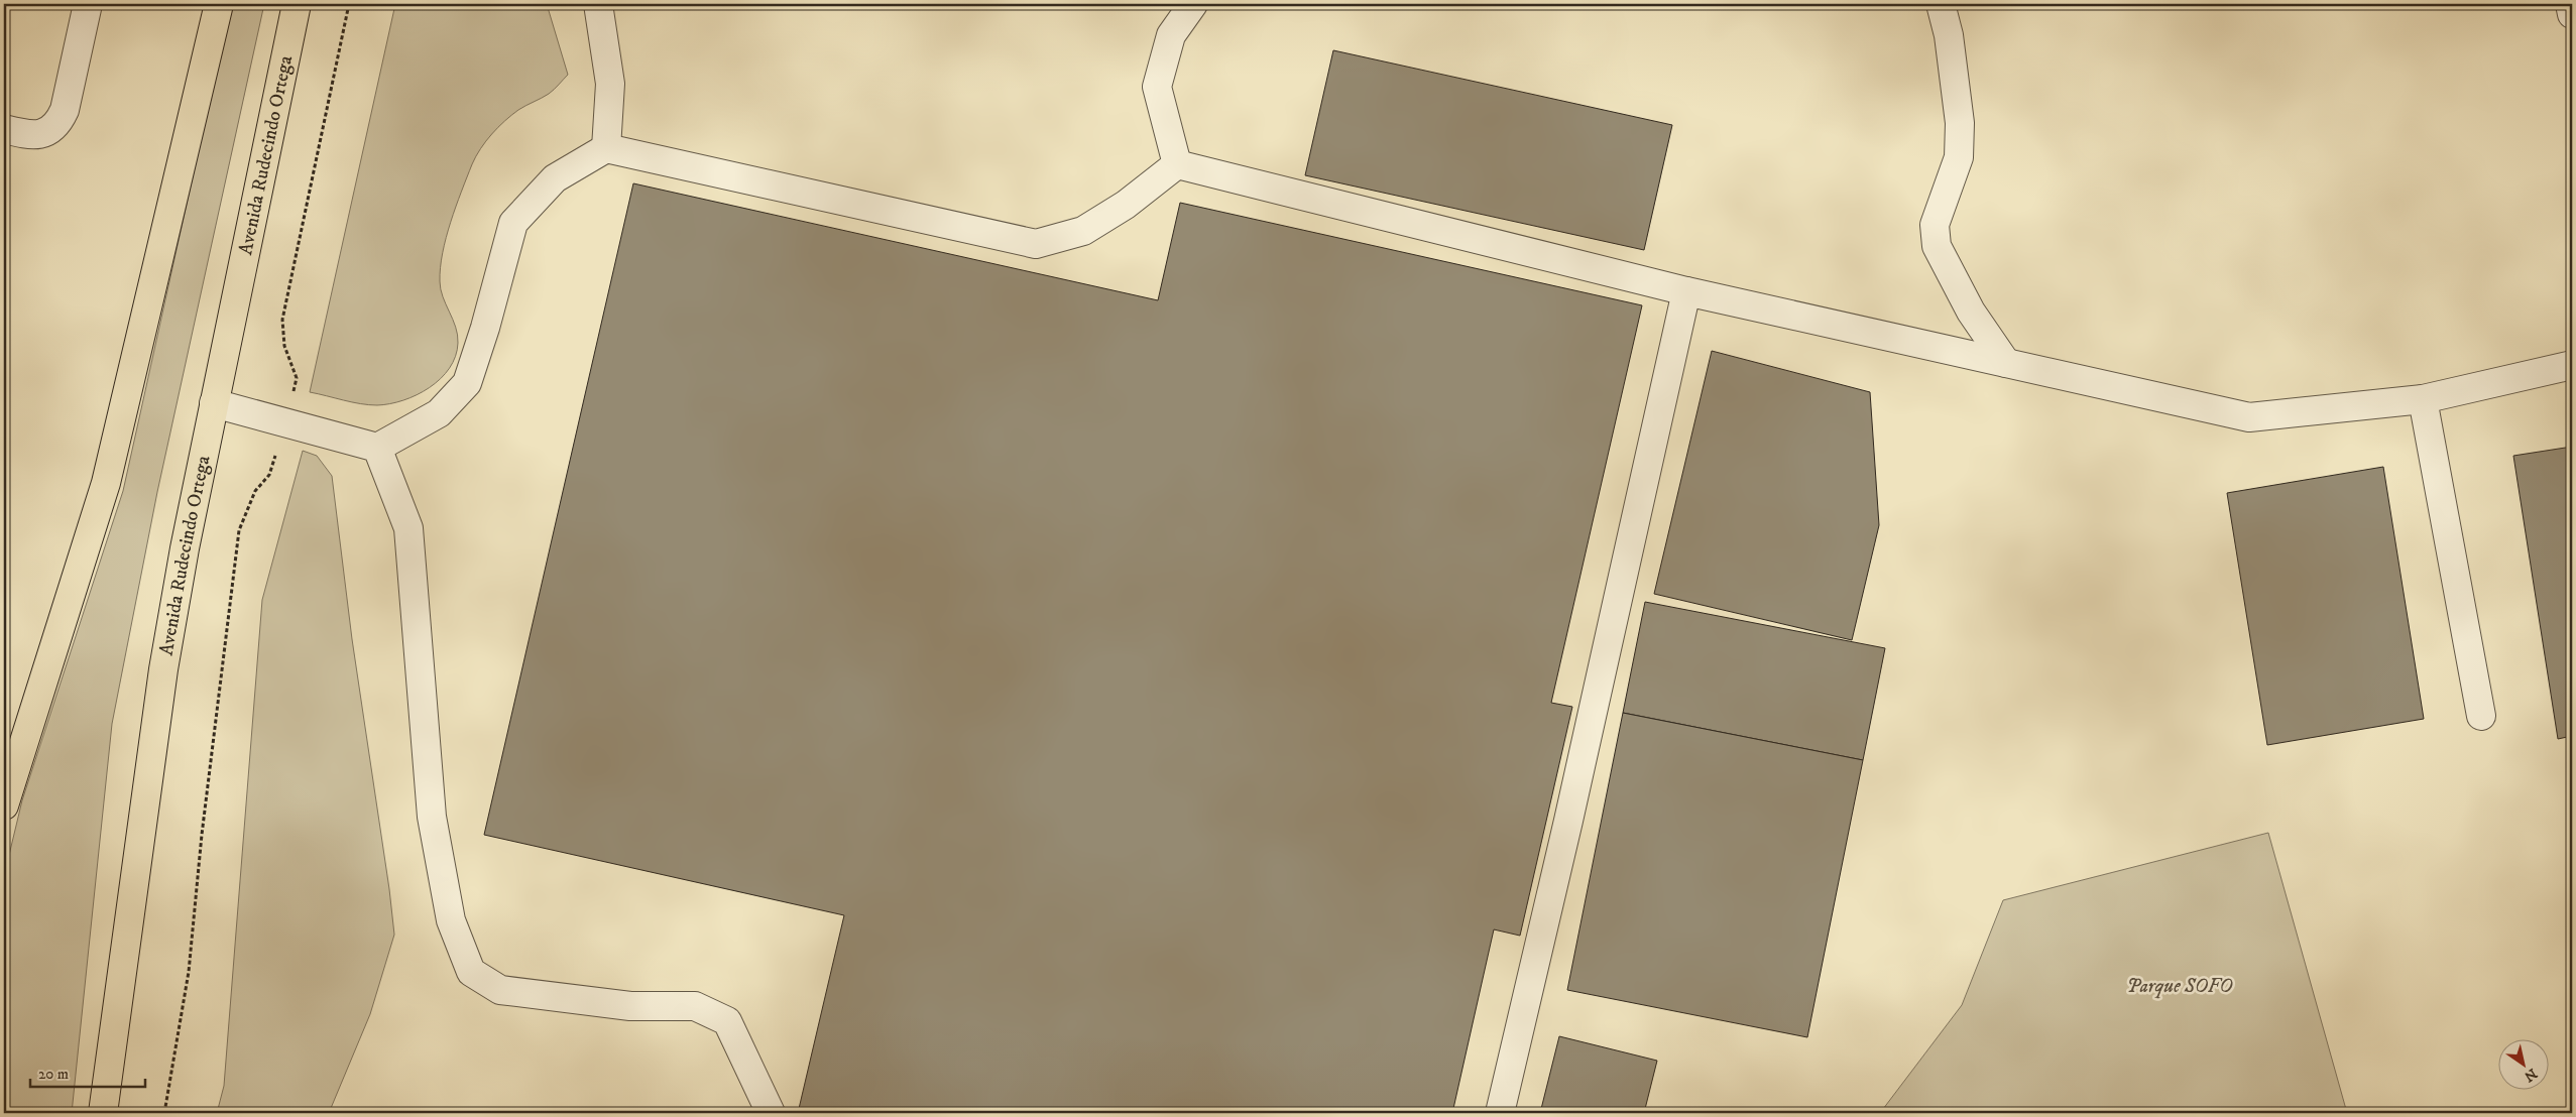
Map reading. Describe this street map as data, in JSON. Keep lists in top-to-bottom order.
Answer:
{
  "streets": {
    "main road": ["Avenida Rudecindo Ortega"]
  },
  "parks": ["Parque SOFO"],
  "scale_bar": "20 m",
  "north": "bottom right"
}
